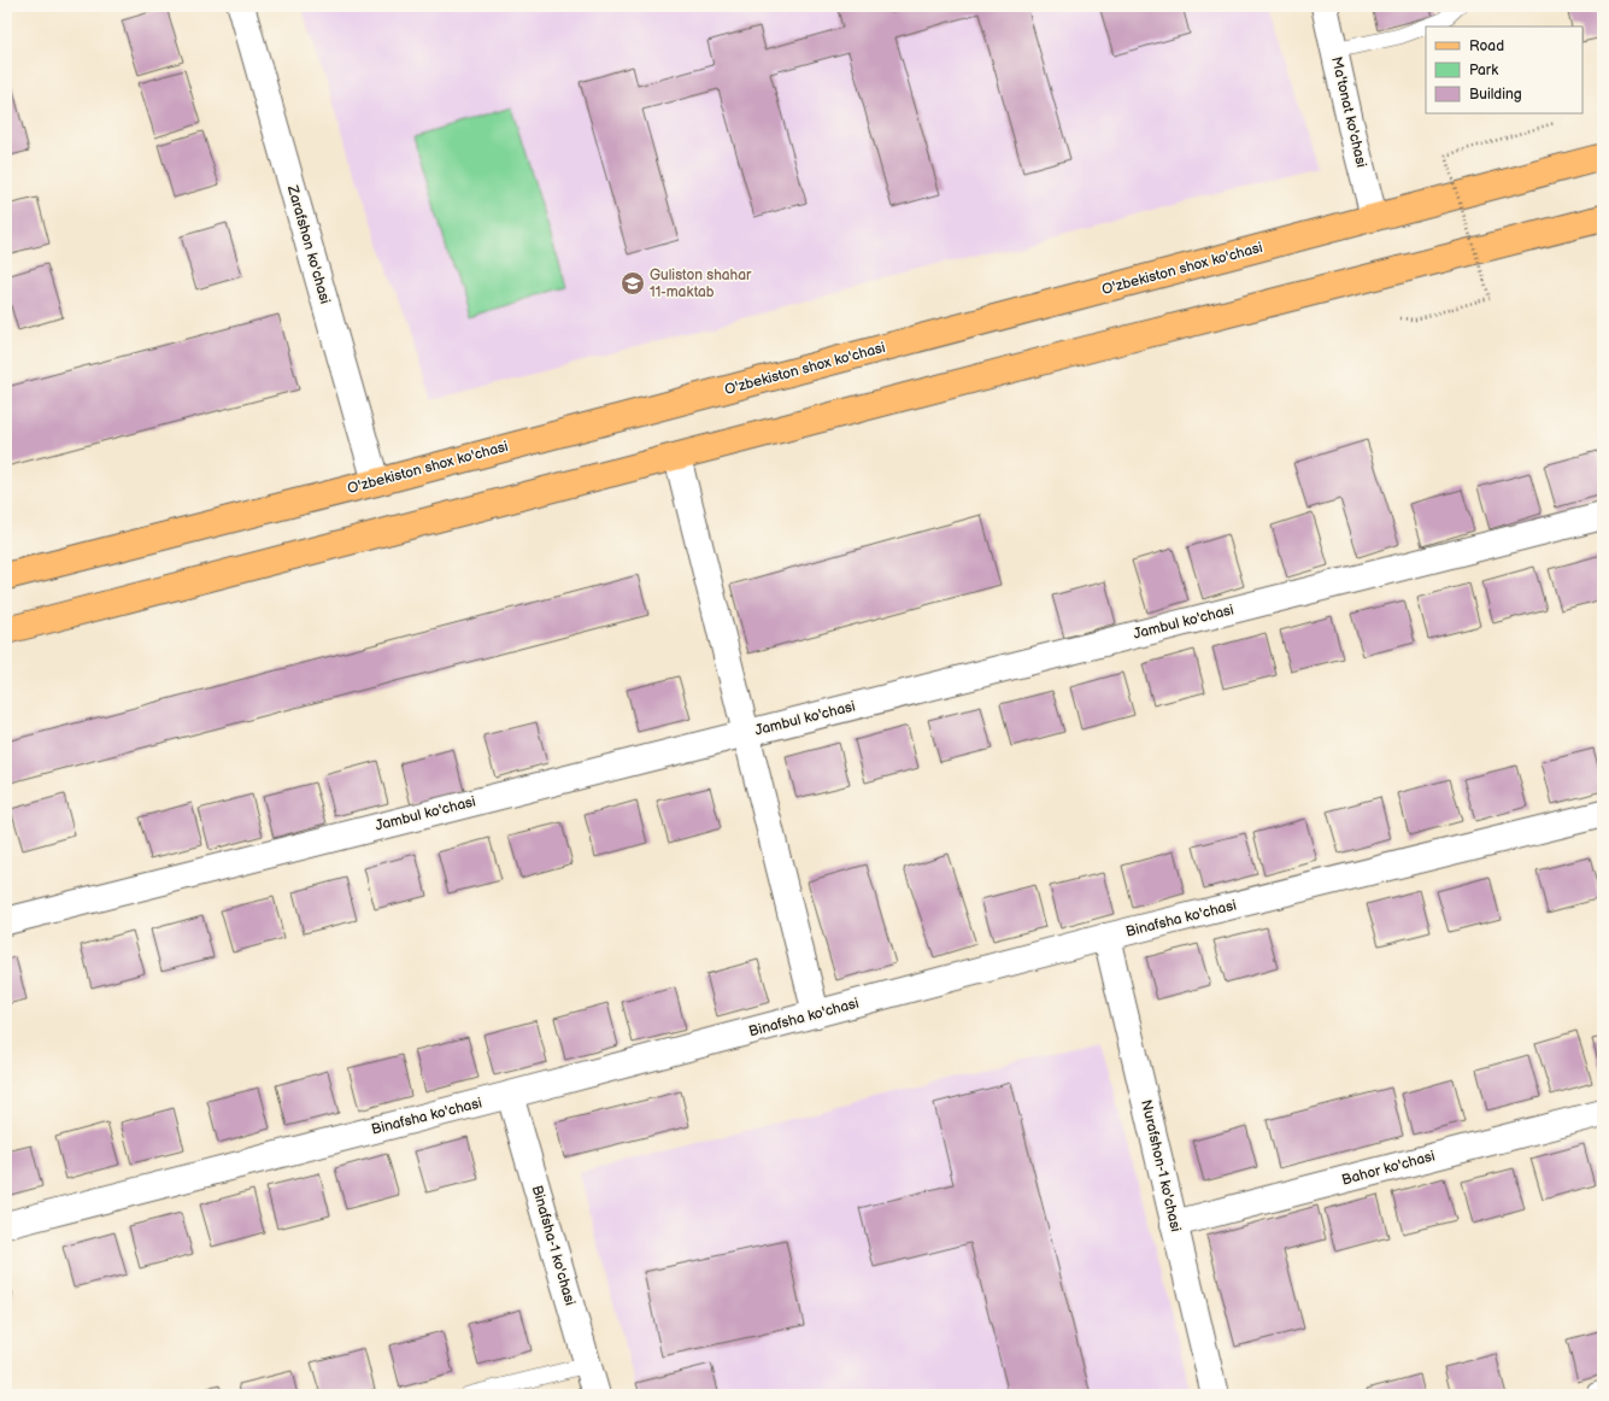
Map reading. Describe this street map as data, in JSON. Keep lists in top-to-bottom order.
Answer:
{
  "streets": {
    "main road": ["O'zbekiston shox ko'chasi"],
    "street": [
      "Ma'tonat ko'chasi",
      "Zarafshon ko'chasi",
      "Jambul ko'chasi",
      "Binafsha ko'chasi",
      "Nurafshon-1 ko'chasi",
      "Bahor ko'chasi",
      "Binafsha-1 ko'chasi"
    ]
  },
  "crossings": [
    ["Ma'tonat ko'chasi", "O'zbekiston shox ko'chasi"],
    ["Zarafshon ko'chasi", "O'zbekiston shox ko'chasi"],
    ["Binafsha ko'chasi", "Nurafshon-1 ko'chasi"],
    ["Binafsha ko'chasi", "Binafsha-1 ko'chasi"],
    ["Nurafshon-1 ko'chasi", "Bahor ko'chasi"]
  ],
  "places": {
    "school or university": ["Guliston shahar 11-maktab"]
  },
  "legend": ["Road", "Park", "Building"]
}
